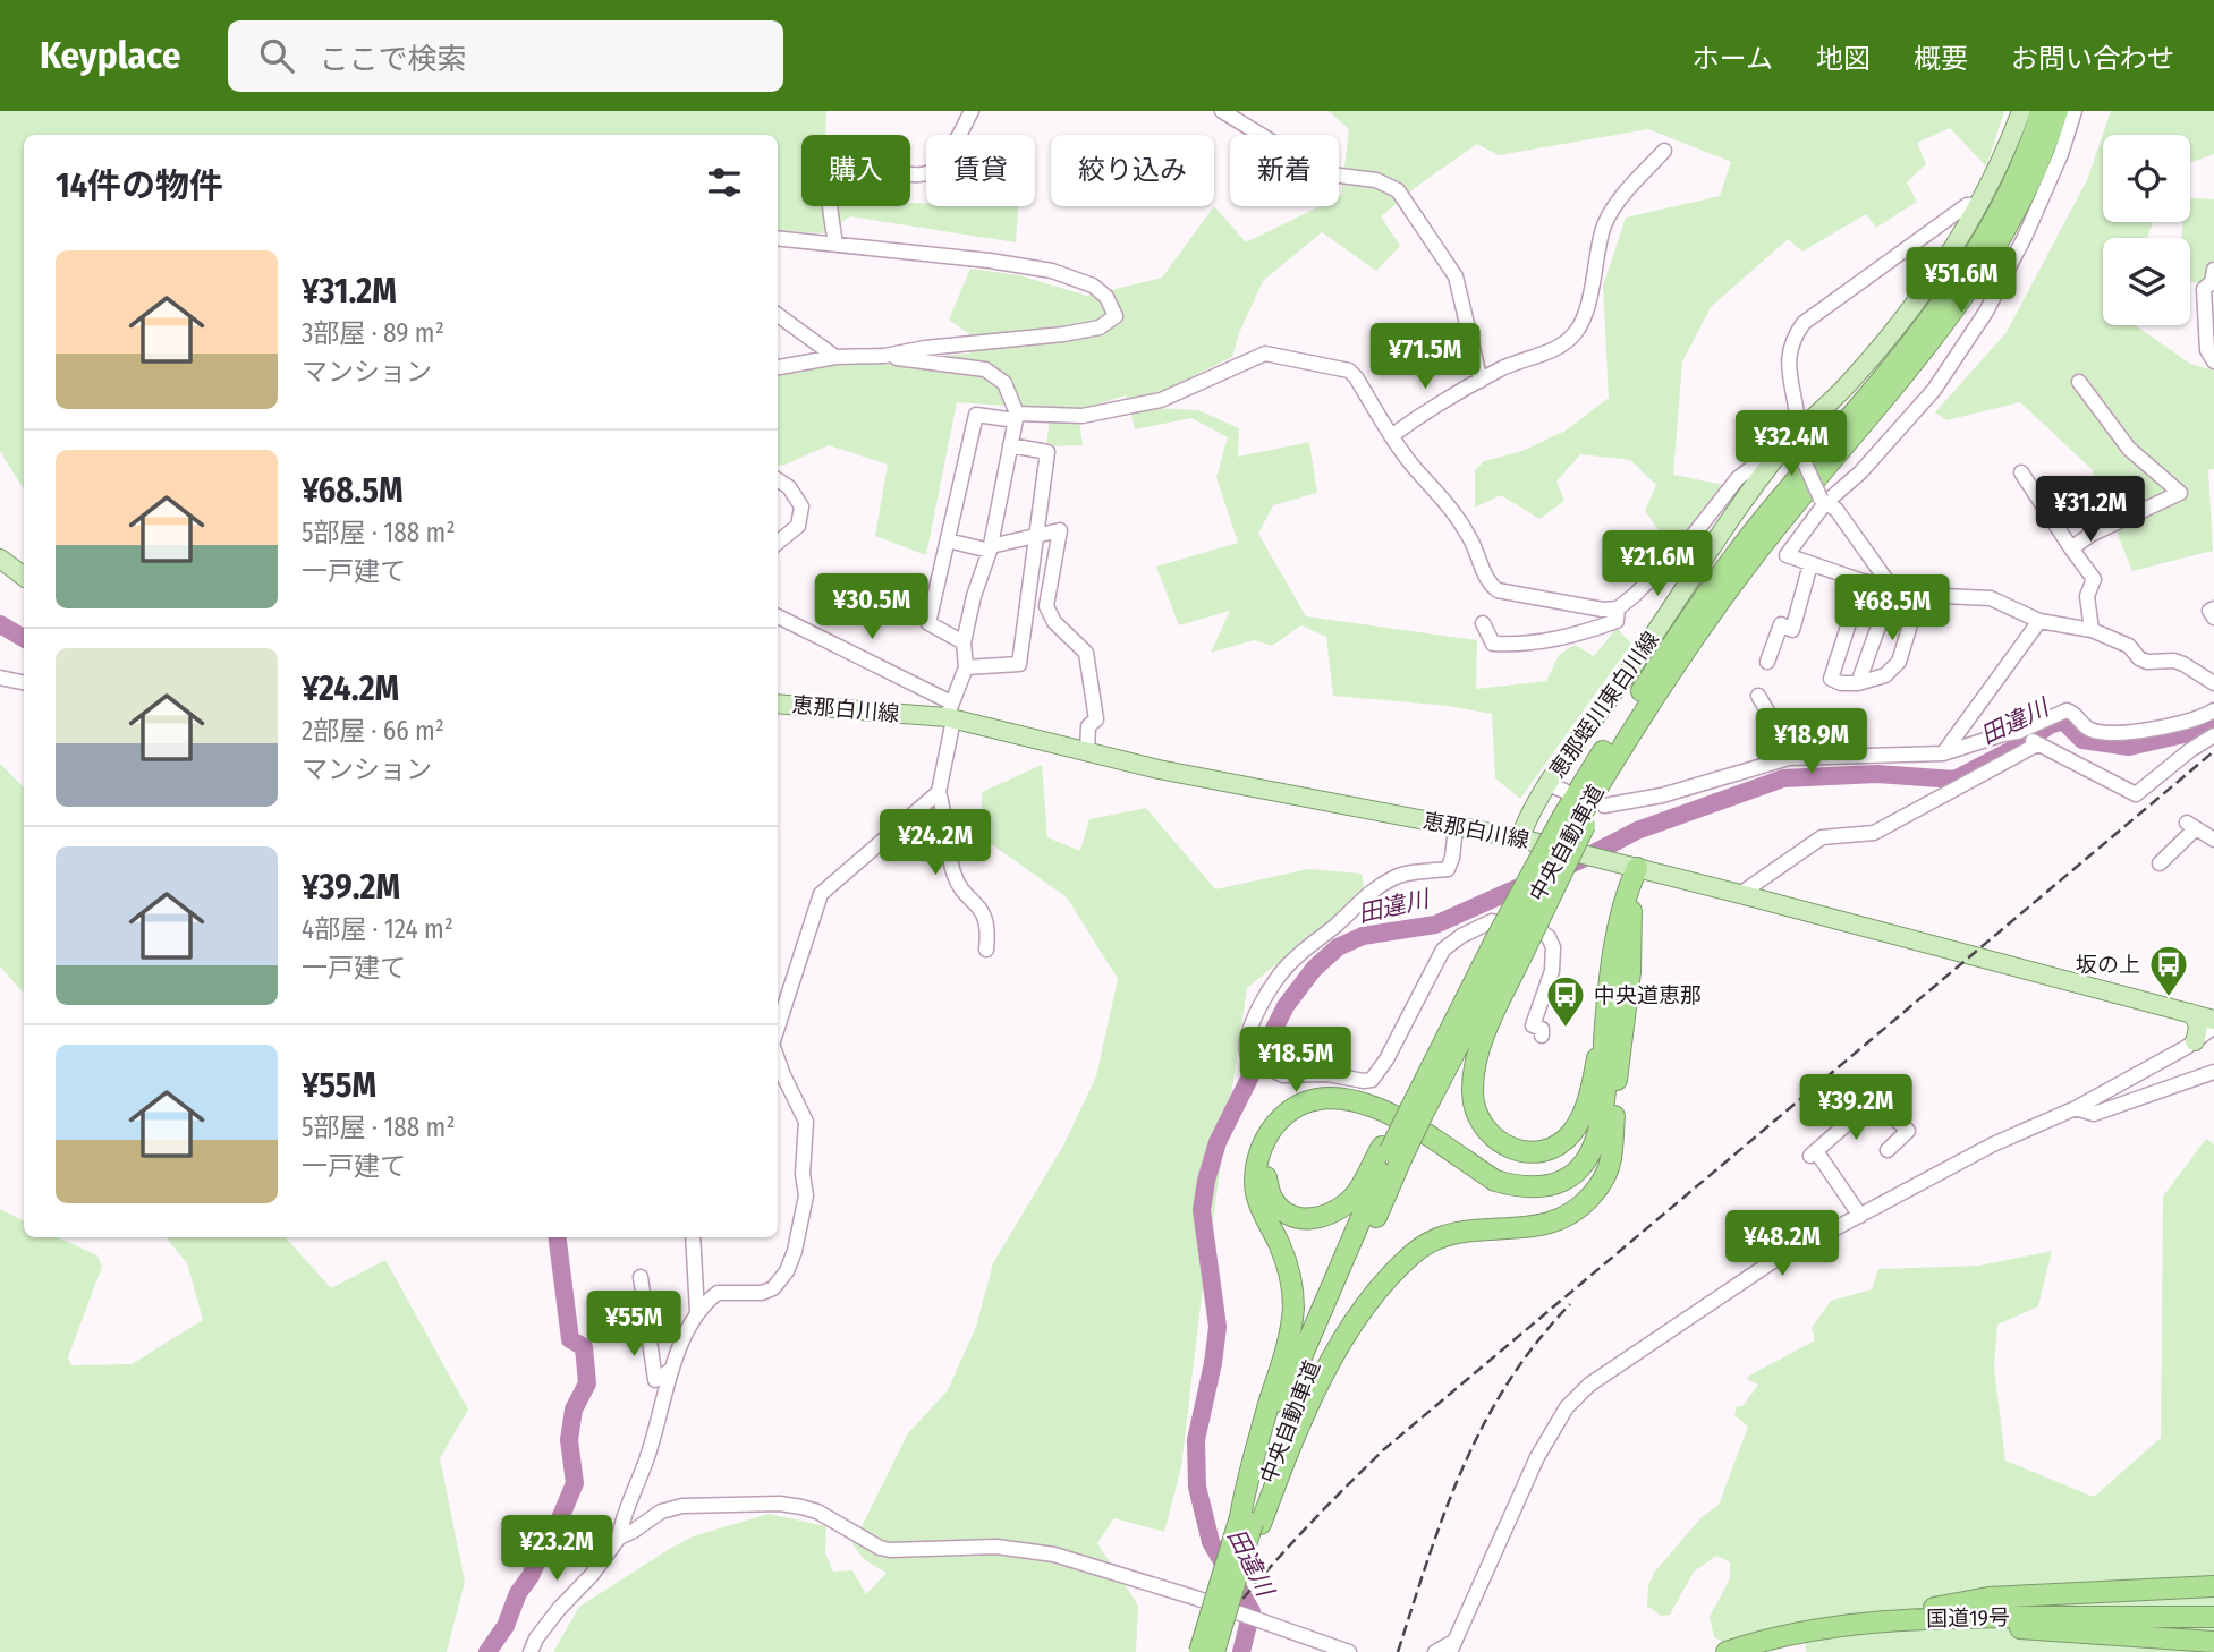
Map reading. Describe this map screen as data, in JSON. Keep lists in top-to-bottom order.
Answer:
{
  "streets": {
    "highway": ["中央自動車道", "国道19号"],
    "main road": ["恵那蛭川東白川線", "恵那白川線"]
  },
  "crossings": [
    ["恵那蛭川東白川線", "恵那白川線"]
  ],
  "water": ["田違川"],
  "places": {
    "bus stop": ["坂の上", "中央道恵那"]
  },
  "page": {
    "header": "Keyplace",
    "search": "ここで検索",
    "nav": [
      "ホーム",
      "地図",
      "概要",
      "お問い合わせ"
    ],
    "chip": [
      "購入",
      "賃貸",
      "絞り込み",
      "新着"
    ],
    "heading": "14件の物件",
    "list": [
      {
        "name": "¥31.2M",
        "note": "3部屋 · 89 m² · マンション"
      },
      {
        "name": "¥68.5M",
        "note": "5部屋 · 188 m² · 一戸建て"
      },
      {
        "name": "¥24.2M",
        "note": "2部屋 · 66 m² · マンション"
      },
      {
        "name": "¥39.2M",
        "note": "4部屋 · 124 m² · 一戸建て"
      },
      {
        "name": "¥55M",
        "note": "5部屋 · 188 m² · 一戸建て"
      }
    ],
    "price": [
      "¥51.6M",
      "¥71.5M",
      "¥32.4M",
      "¥31.2M",
      "¥21.6M",
      "¥30.5M",
      "¥68.5M",
      "¥18.9M",
      "¥24.2M",
      "¥18.5M",
      "¥39.2M",
      "¥48.2M",
      "¥55M",
      "¥23.2M"
    ]
  }
}
